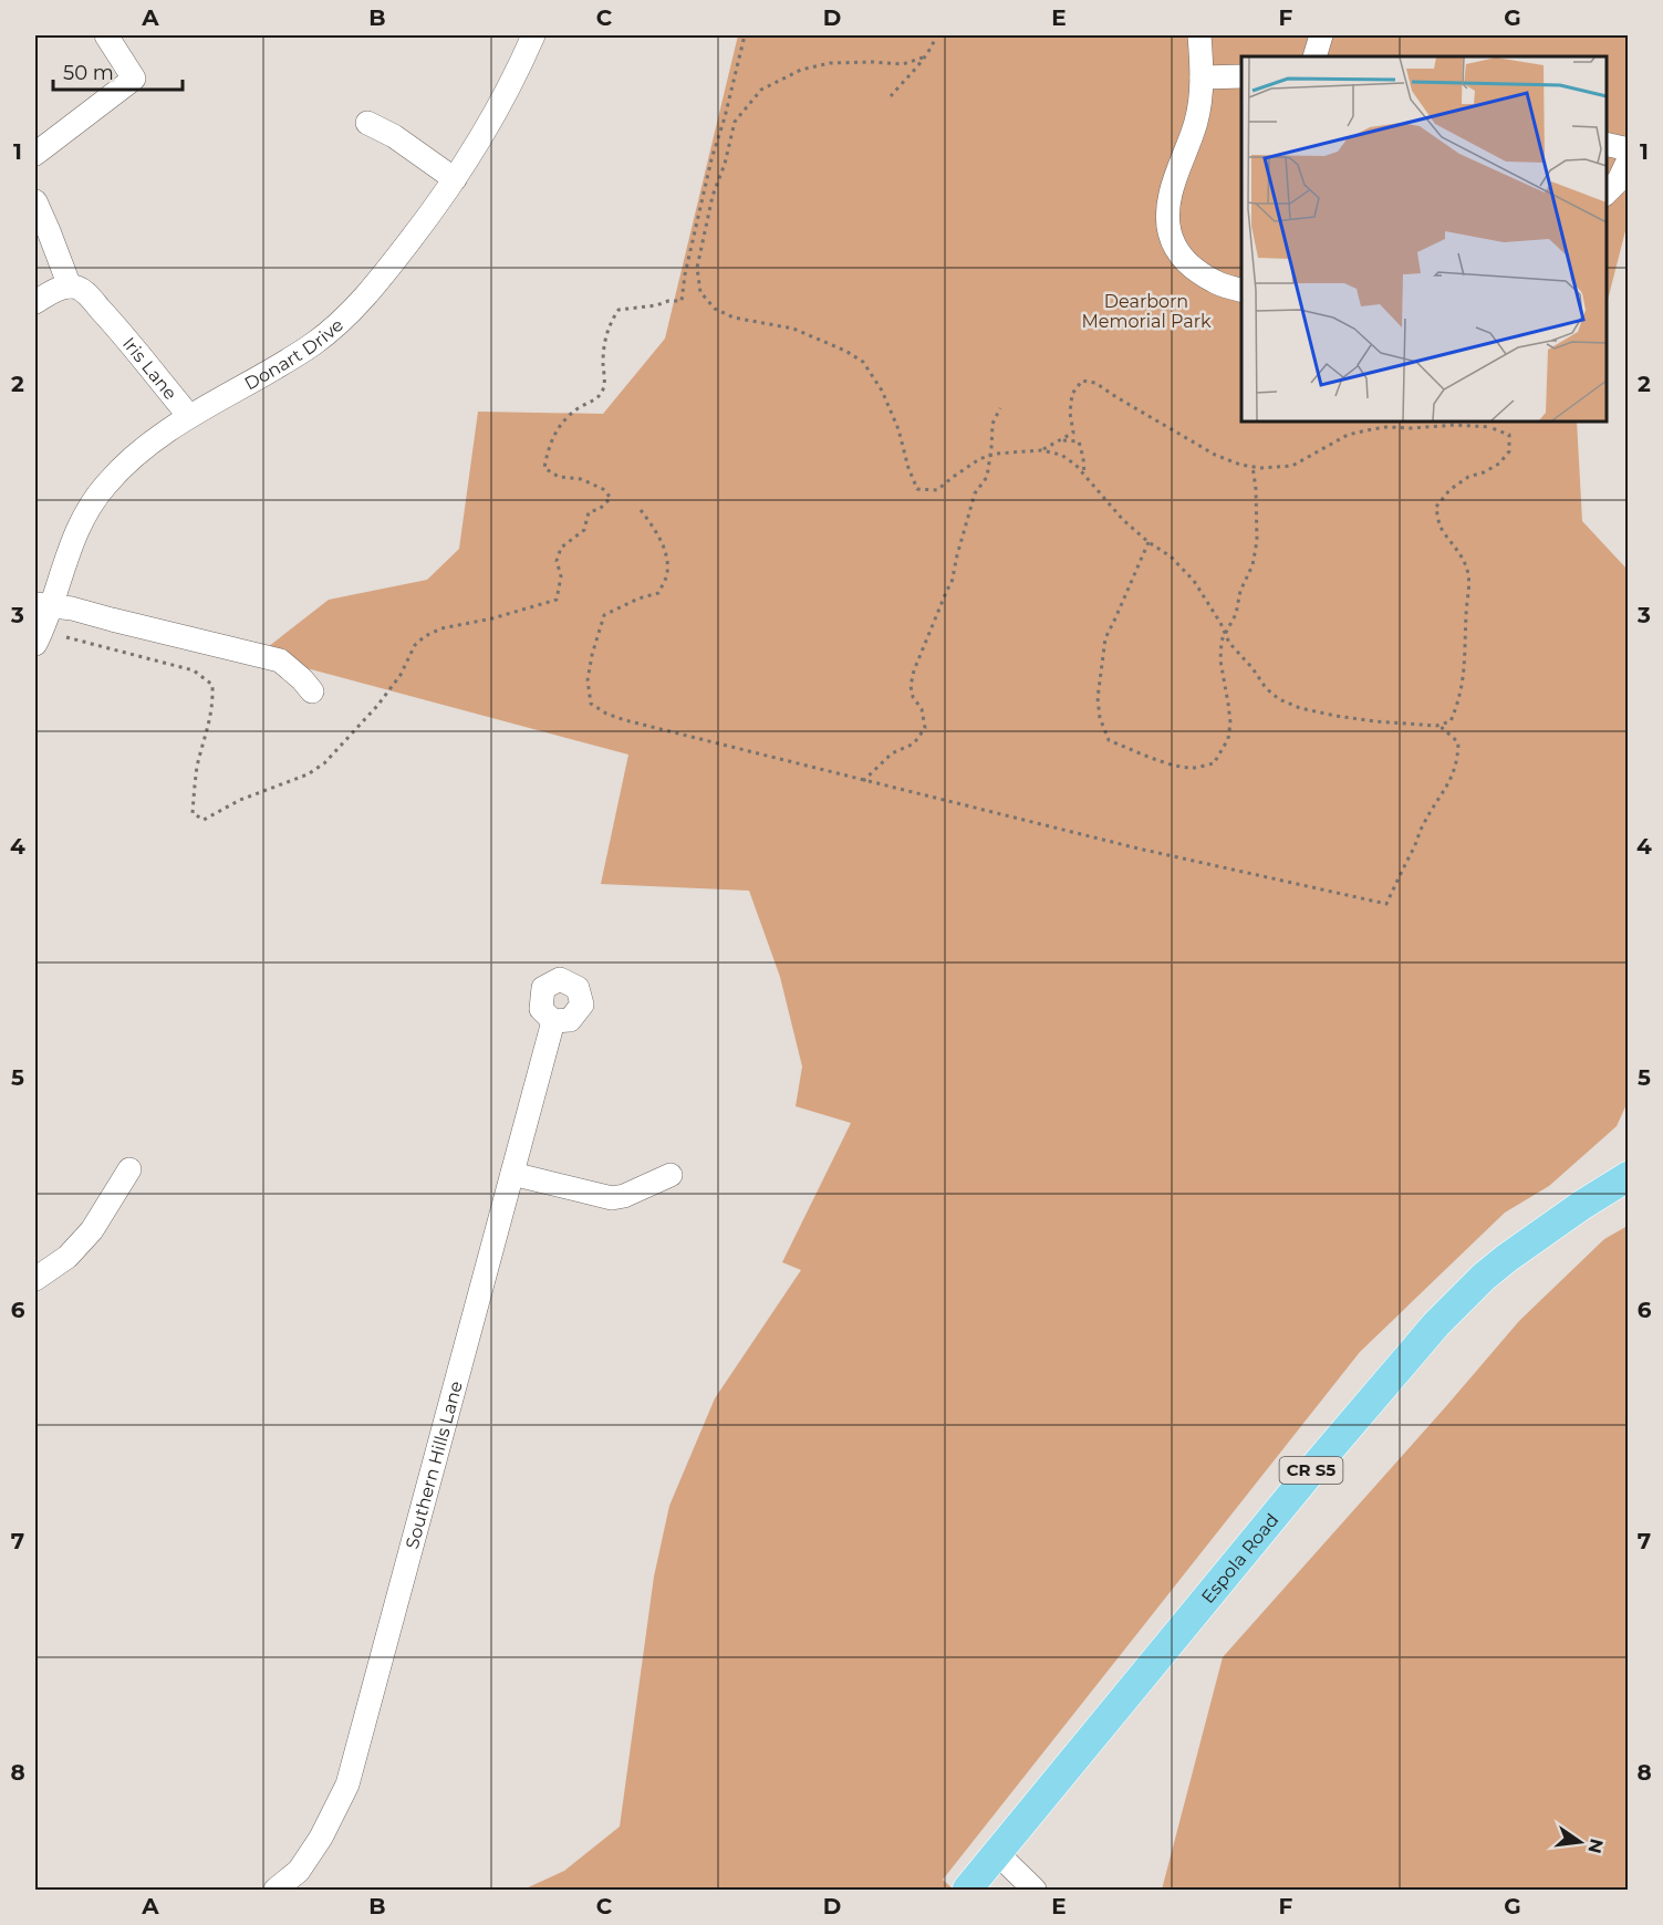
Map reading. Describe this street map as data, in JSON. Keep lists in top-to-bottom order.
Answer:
{
  "streets": {
    "main road": ["CR S5", "Espola Road"],
    "street": ["Donart Drive", "Iris Lane", "Southern Hills Lane"]
  },
  "crossings": [
    ["Donart Drive", "Iris Lane"]
  ],
  "parks": ["Dearborn Memorial Park"],
  "scale_bar": "50 m",
  "north": "right",
  "grid": {
    "columns": [
      "A",
      "B",
      "C",
      "D",
      "E",
      "F",
      "G"
    ],
    "rows": [
      "1",
      "2",
      "3",
      "4",
      "5",
      "6",
      "7",
      "8"
    ]
  }
}
